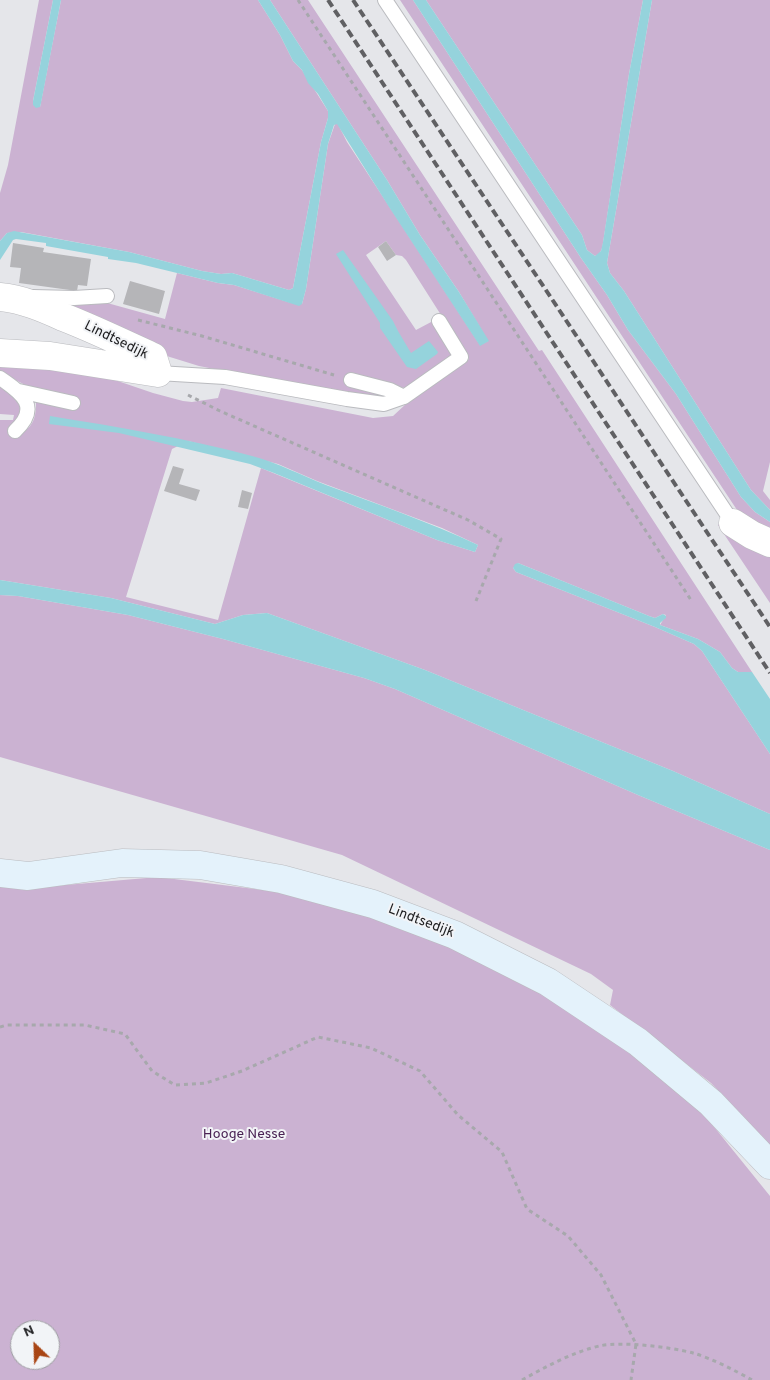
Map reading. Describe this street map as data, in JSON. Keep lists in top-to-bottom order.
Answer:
{
  "streets": {
    "street": ["Lindtsedijk"]
  },
  "parks": ["Hooge Nesse"],
  "north": "top left"
}
